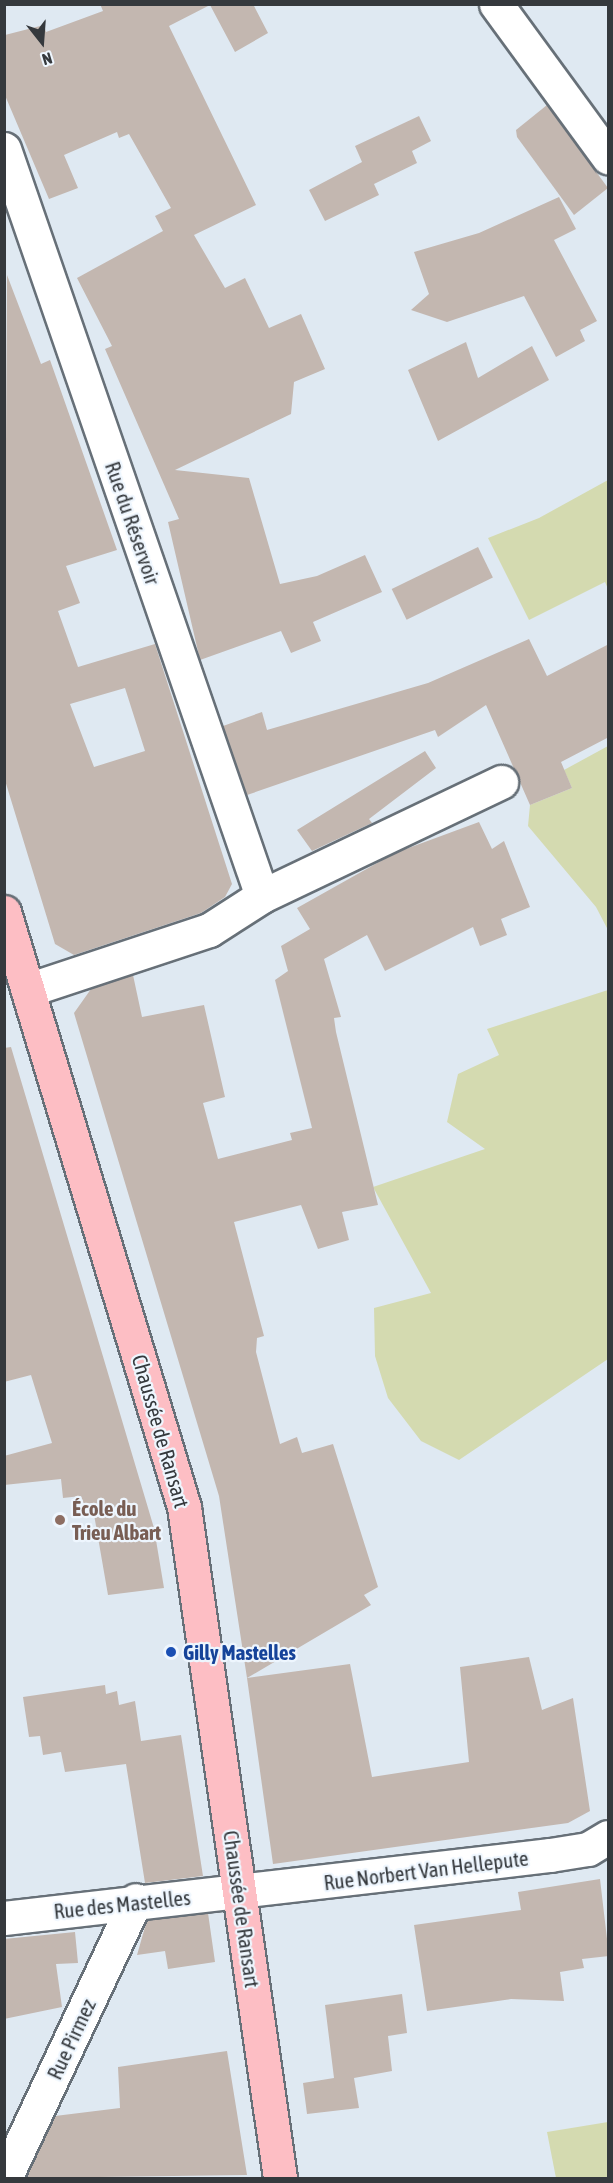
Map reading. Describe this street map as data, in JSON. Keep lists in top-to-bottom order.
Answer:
{
  "streets": {
    "main road": ["Chaussée de Ransart"],
    "street": [
      "Rue du Réservoir",
      "Rue Norbert Van Hellepute",
      "Rue des Mastelles",
      "Rue Pirmez"
    ]
  },
  "crossings": [
    ["Chaussée de Ransart", "Rue Norbert Van Hellepute"],
    ["Chaussée de Ransart", "Rue des Mastelles"],
    ["Rue Norbert Van Hellepute", "Rue des Mastelles"],
    ["Rue des Mastelles", "Rue Pirmez"]
  ],
  "places": ["École du Trieu Albart", "Gilly Mastelles"],
  "north": "bottom"
}
